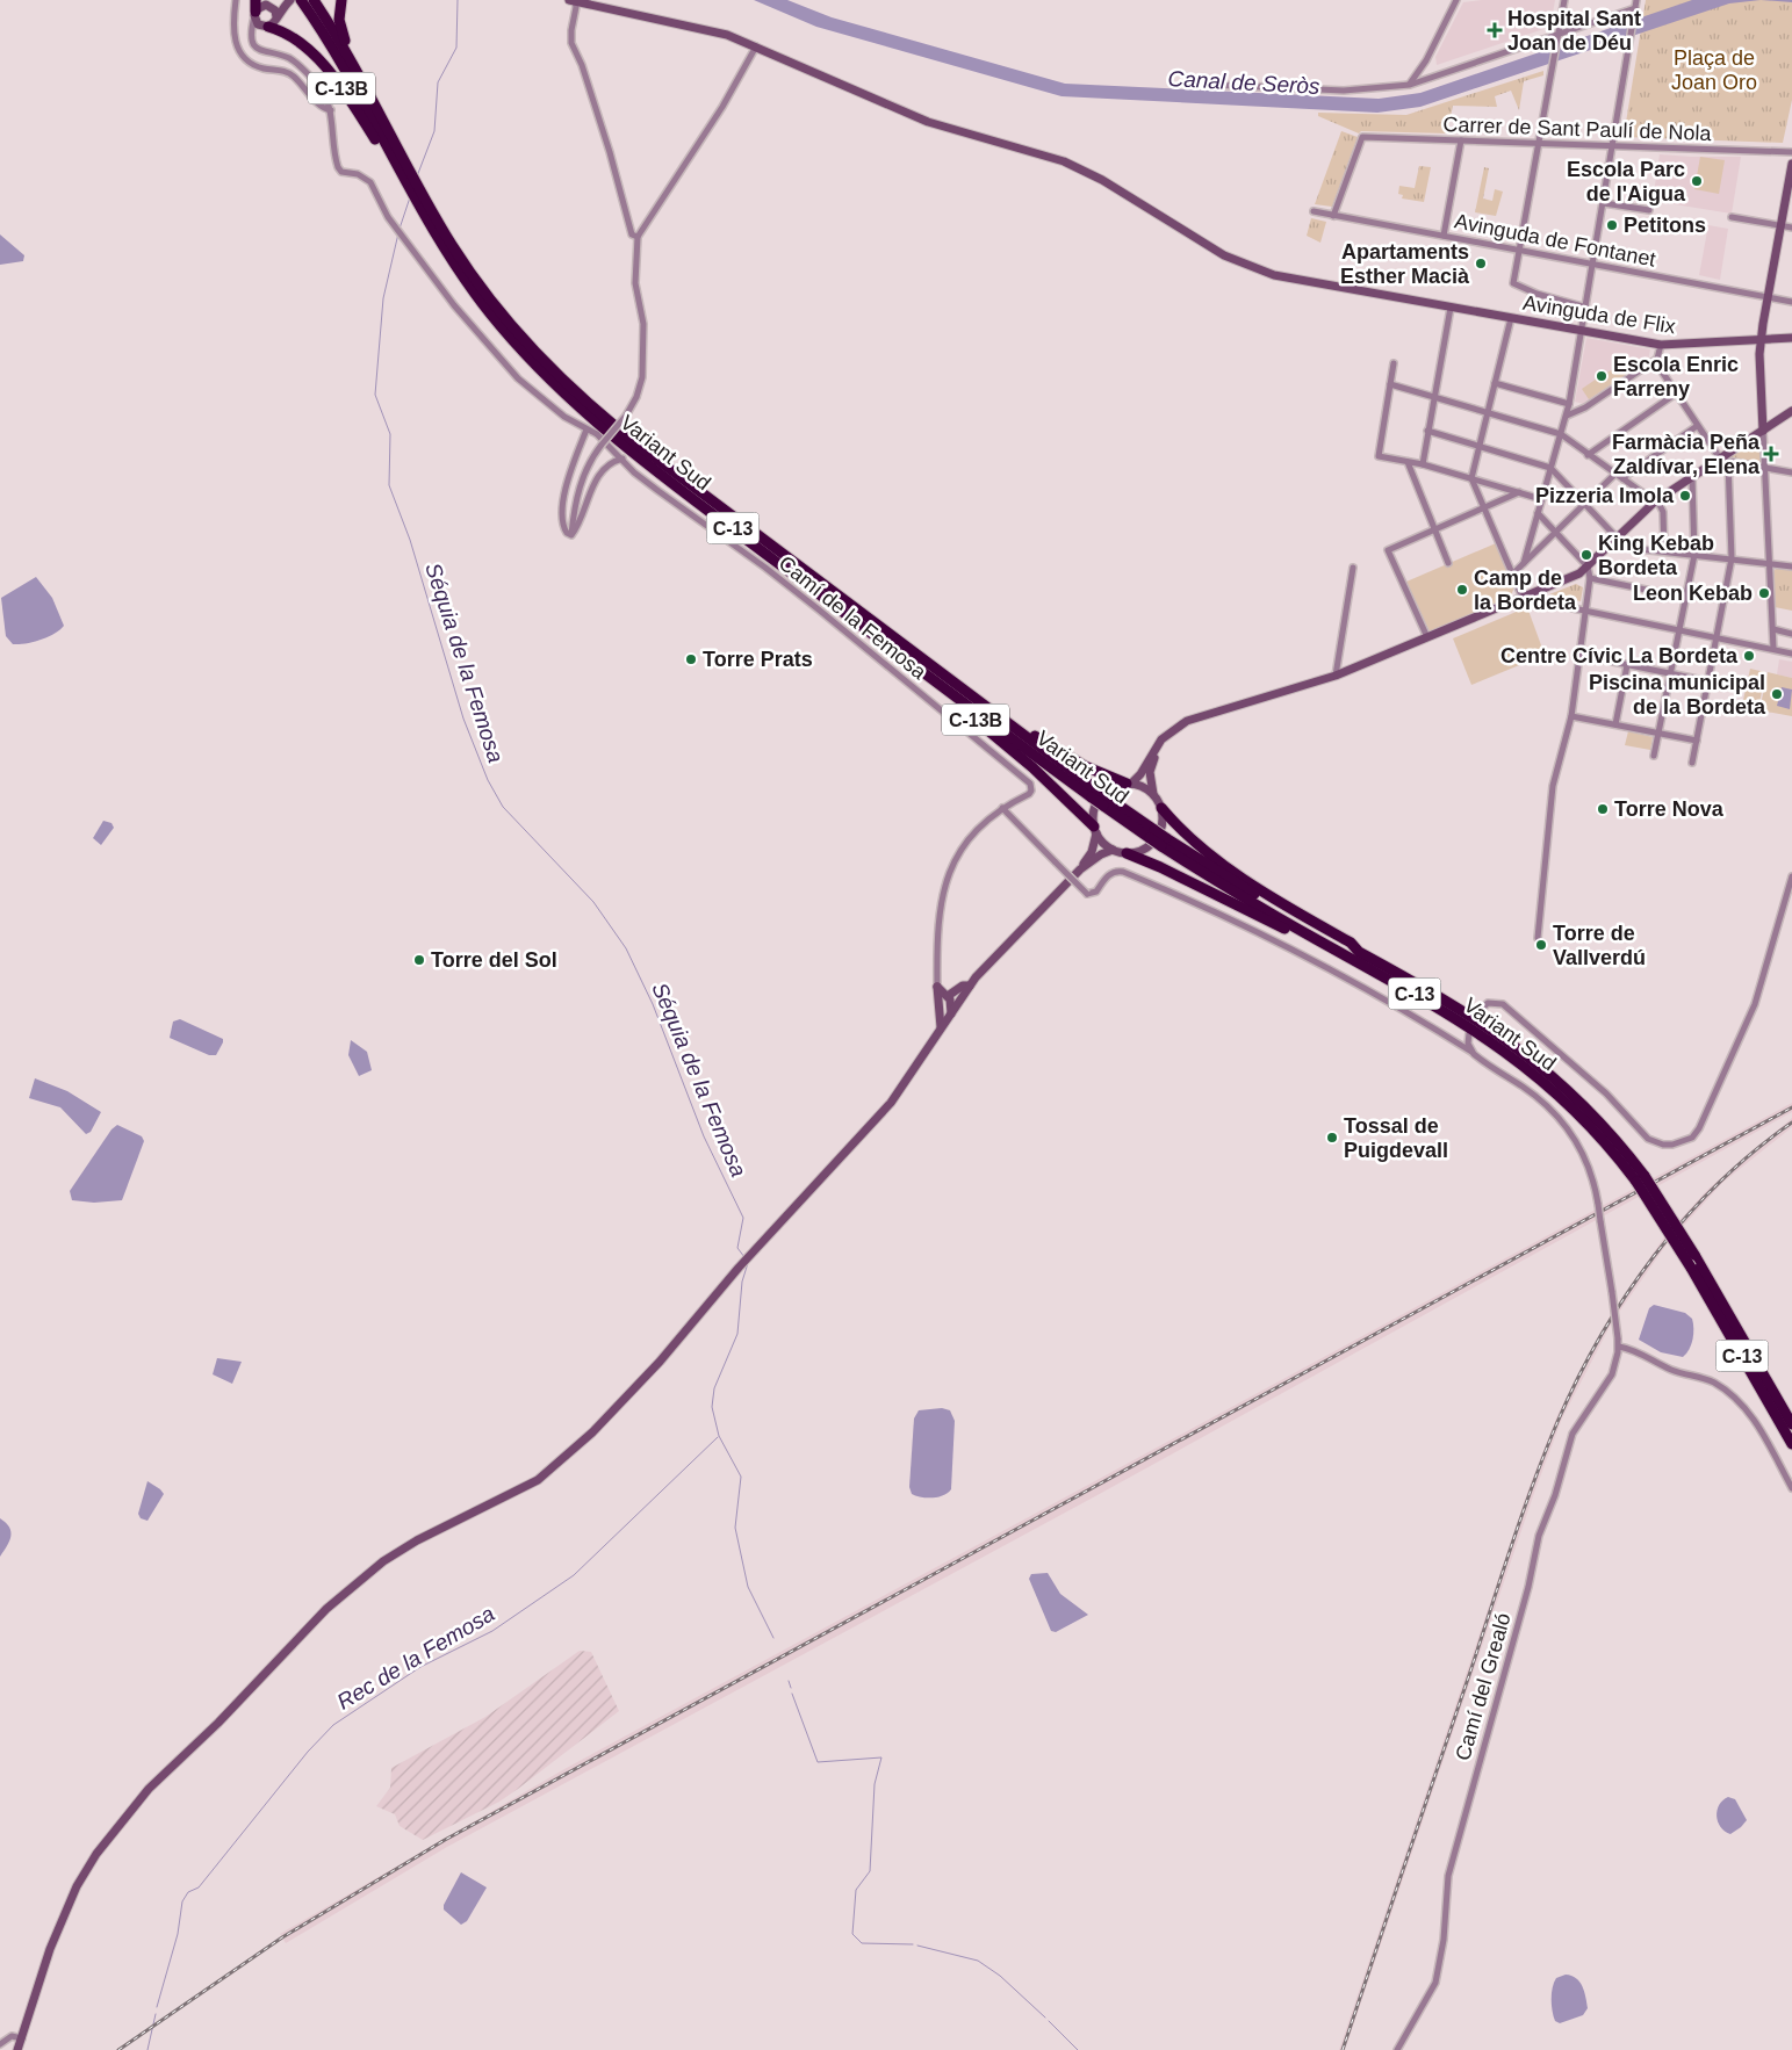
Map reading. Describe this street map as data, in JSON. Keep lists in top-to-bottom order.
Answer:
{
  "streets": {
    "highway": ["C-13B", "Variant Sud", "C-13"],
    "main road": ["Avinguda de Flix"],
    "street": [
      "Carrer de Sant Paulí de Nola",
      "Avinguda de Fontanet",
      "Camí de la Femosa",
      "Camí del Grealó"
    ]
  },
  "crossings": [
    ["C-13B", "Variant Sud"],
    ["C-13B", "C-13"],
    ["Carrer de Sant Paulí de Nola", "Avinguda de Fontanet"],
    ["Variant Sud", "C-13"],
    ["Camí de la Femosa", "Camí del Grealó"]
  ],
  "water": ["Canal de Seròs", "Séquia de la Femosa", "Rec de la Femosa"],
  "parks": ["Plaça de Joan Oro"],
  "places": {
    "health": ["Hospital Sant Joan de Déu", "Farmàcia Peña Zaldívar, Elena"],
    "other": [
      "Escola Parc de l'Aigua",
      "Petitons",
      "Apartaments Esther Macià",
      "Escola Enric Farreny",
      "Pizzeria Imola",
      "King Kebab Bordeta",
      "Camp de la Bordeta",
      "Leon Kebab",
      "Centre Cívic La Bordeta",
      "Torre Prats",
      "Piscina municipal de la Bordeta",
      "Torre Nova",
      "Torre de Vallverdú",
      "Torre del Sol",
      "Tossal de Puigdevall"
    ]
  }
}
